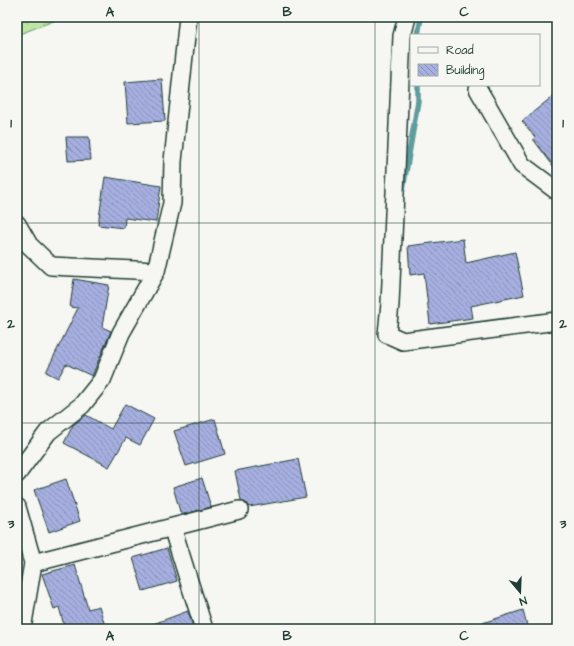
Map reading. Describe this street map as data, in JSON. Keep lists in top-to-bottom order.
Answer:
{
  "legend": ["Road", "Building"],
  "north": "bottom",
  "grid": {
    "columns": ["A", "B", "C"],
    "rows": ["1", "2", "3"]
  }
}
